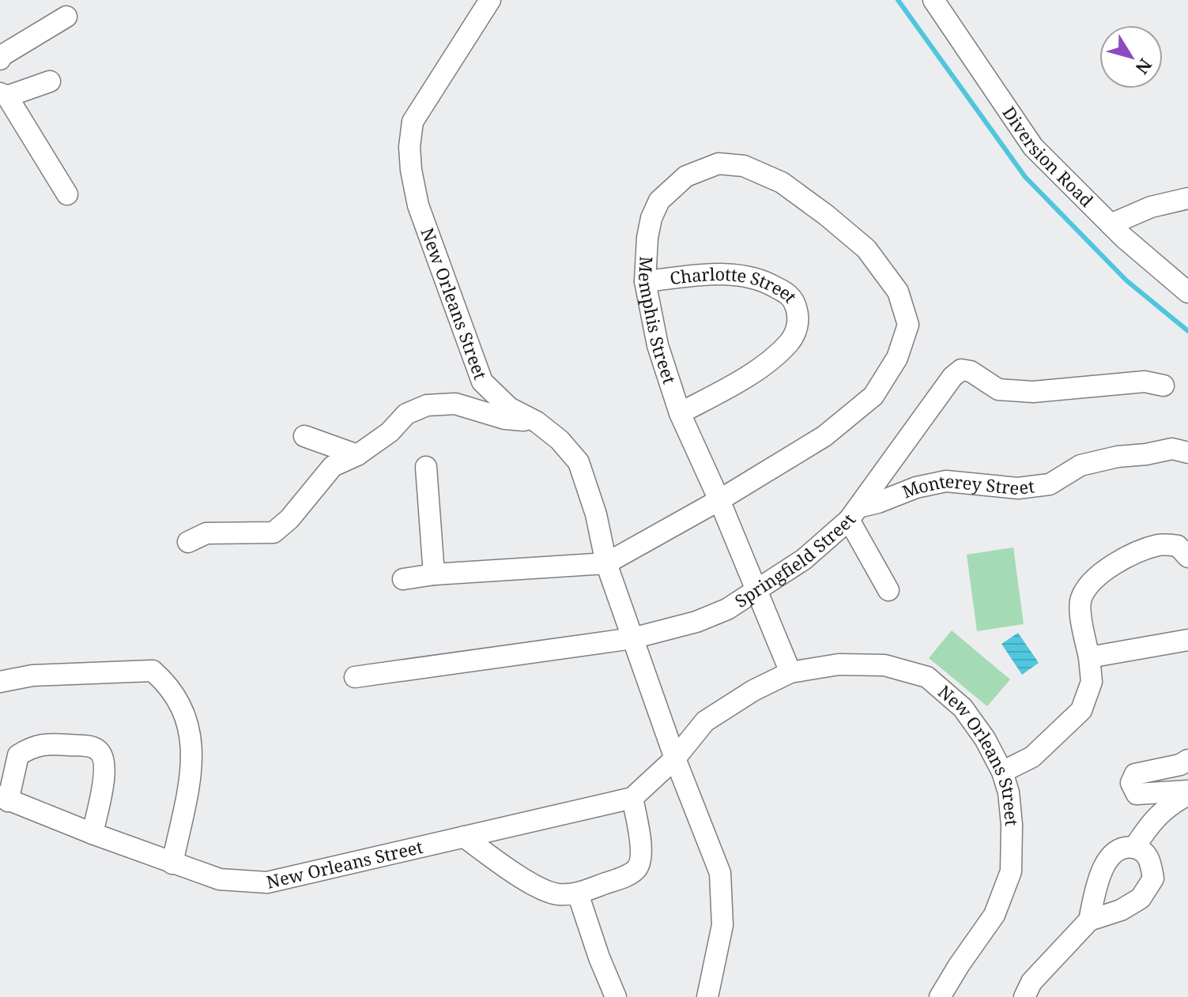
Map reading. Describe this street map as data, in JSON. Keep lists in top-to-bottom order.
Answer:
{
  "streets": {
    "street": [
      "Diversion Road",
      "Charlotte Street",
      "New Orleans Street",
      "Memphis Street",
      "Monterey Street",
      "Springfield Street"
    ]
  },
  "crossings": [
    ["Charlotte Street", "Memphis Street"],
    ["New Orleans Street", "Memphis Street"],
    ["New Orleans Street", "Springfield Street"],
    ["Monterey Street", "Springfield Street"]
  ],
  "north": "bottom right"
}
